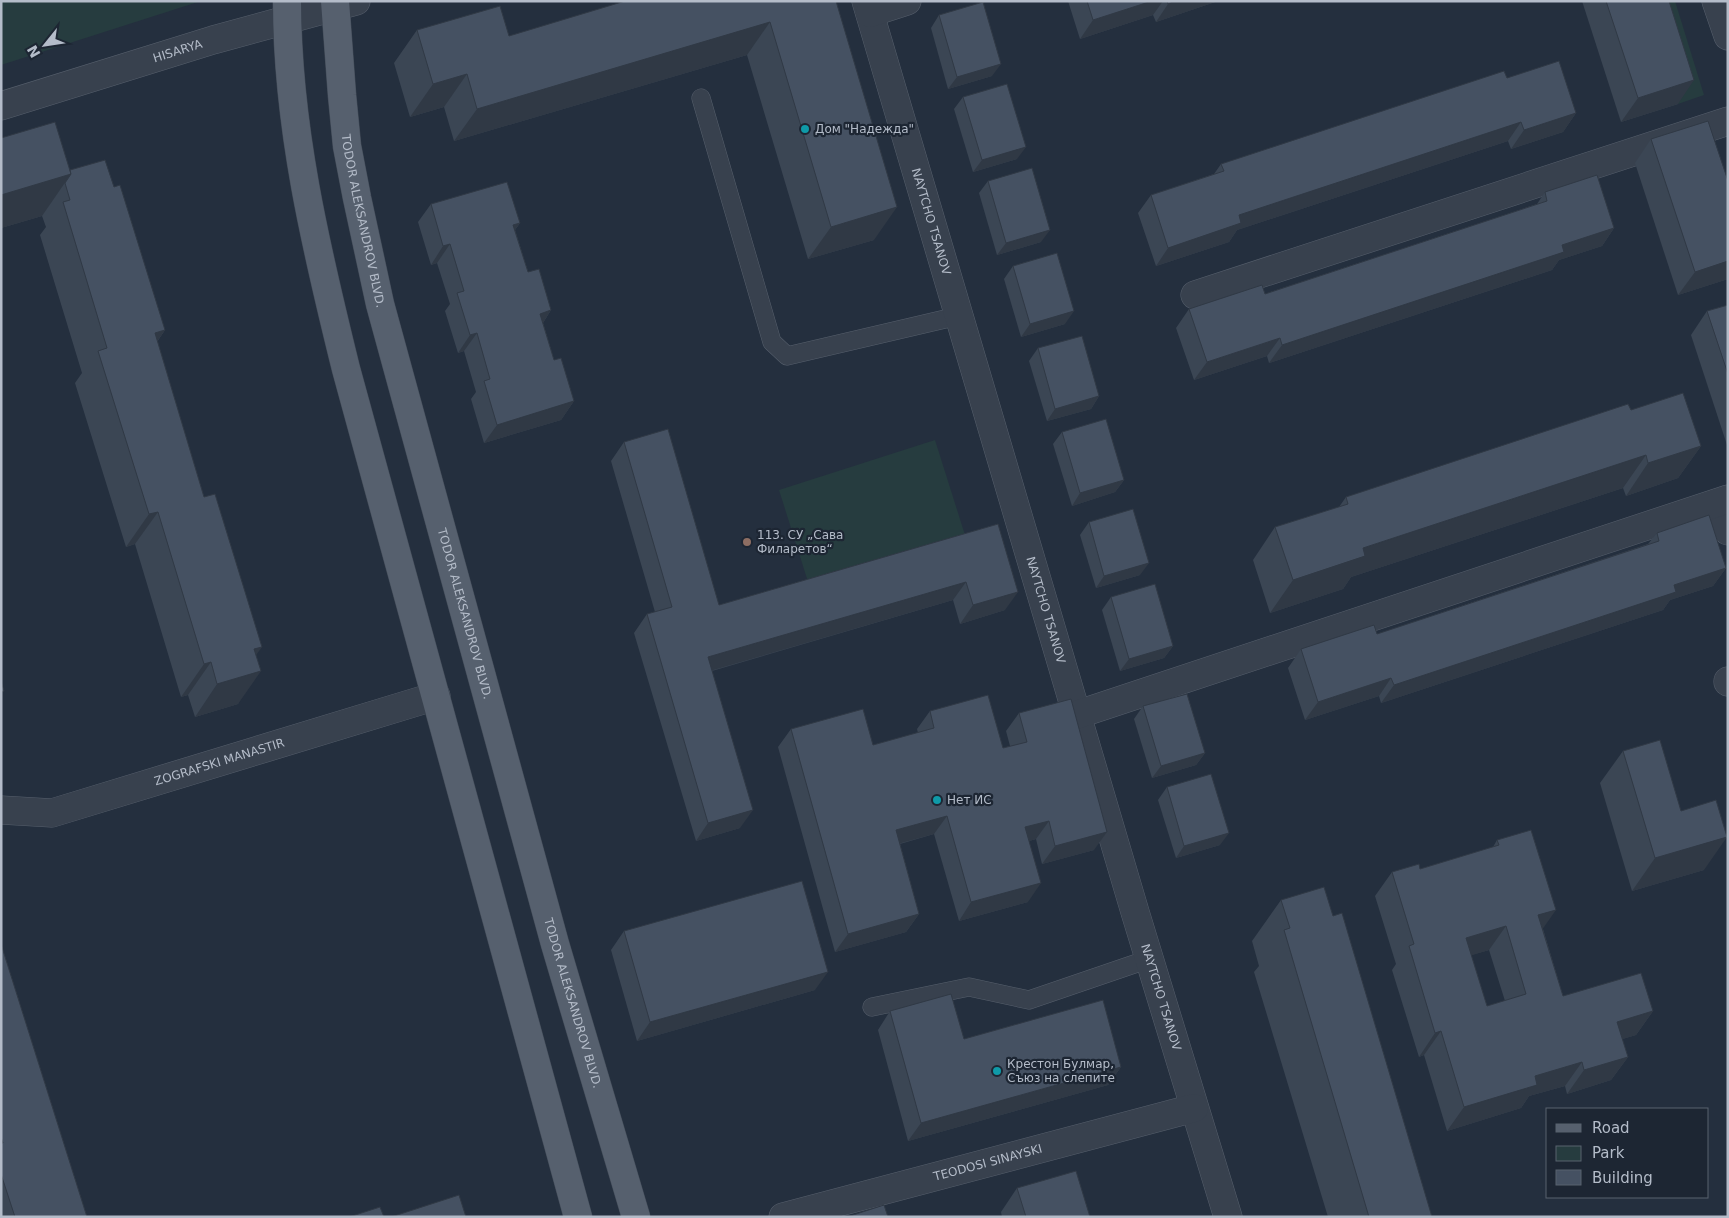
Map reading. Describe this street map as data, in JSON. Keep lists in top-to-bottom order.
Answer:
{
  "streets": {
    "main road": ["TODOR ALEKSANDROV BLVD."],
    "street": [
      "HISARYA",
      "NAYTCHO TSANOV",
      "ZOGRAFSKI MANASTIR",
      "TEODOSI SINAYSKI"
    ]
  },
  "crossings": [
    ["HISARYA", "TODOR ALEKSANDROV BLVD."],
    ["NAYTCHO TSANOV", "TEODOSI SINAYSKI"]
  ],
  "places": [
    "Дом \"Надежда\"",
    "113. СУ „Сава Филаретов“",
    "Нет ИС",
    "Крестон Булмар, Съюз на слепите"
  ],
  "legend": ["Road", "Park", "Building"],
  "north": "bottom left"
}
